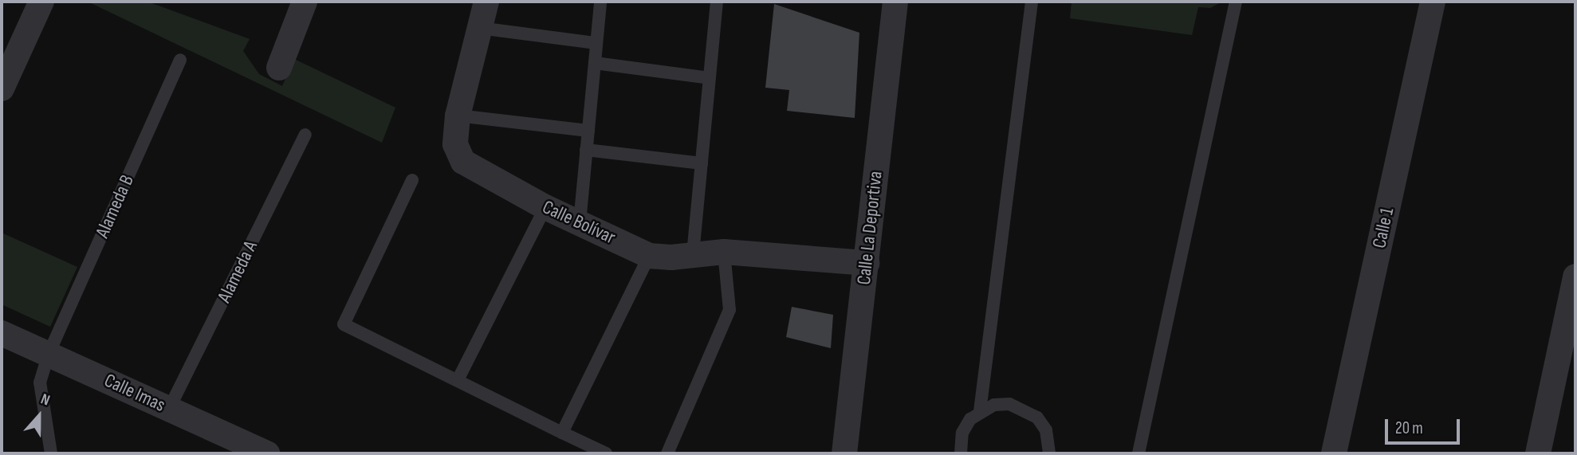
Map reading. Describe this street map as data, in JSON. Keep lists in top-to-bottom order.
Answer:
{
  "streets": {
    "street": [
      "Calle Bolívar",
      "Calle La Deportiva",
      "Calle 1",
      "Calle Imas"
    ],
    "lane": ["Alameda B", "Alameda A"]
  },
  "crossings": [
    ["Alameda B", "Calle Imas"],
    ["Calle Bolívar", "Calle La Deportiva"],
    ["Alameda A", "Calle Imas"]
  ],
  "scale_bar": "20 m",
  "north": "top"
}
